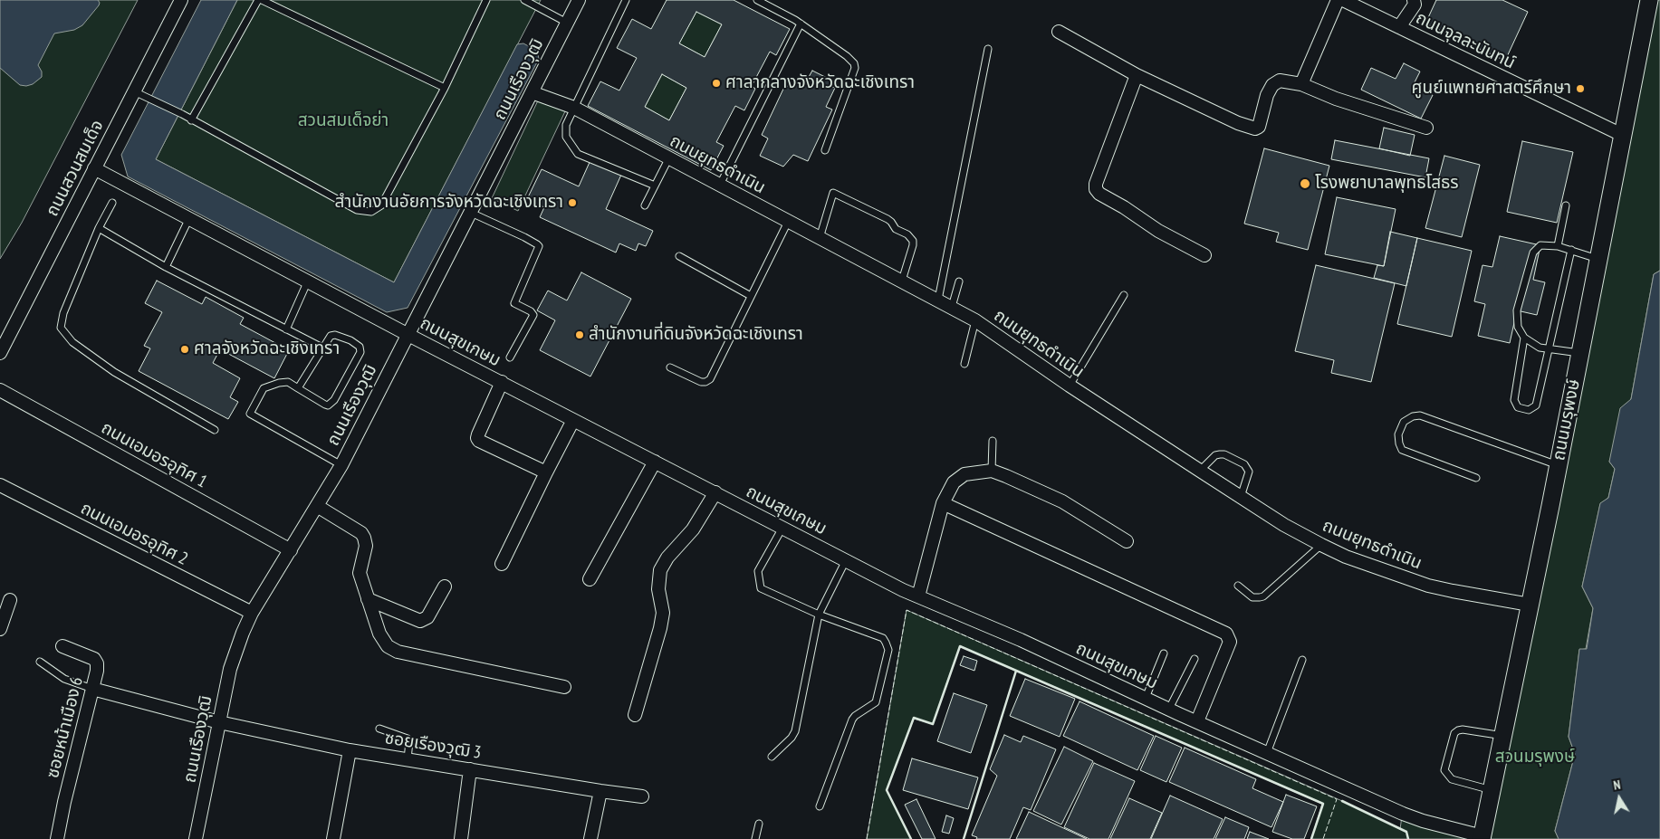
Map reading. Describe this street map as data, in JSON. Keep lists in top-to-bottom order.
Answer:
{
  "streets": {
    "main road": ["ถนนมรุพงษ์"],
    "street": [
      "ถนนจุลละนันทน์",
      "ถนนเรืองวุฒิ",
      "ถนนยุทธดำเนิน",
      "ถนนสวนสมเด็จ",
      "ถนนสุขเกษม",
      "ถนนเอมอรอุทิศ 1",
      "ถนนเอมอรอุทิศ 2",
      "ซอยหน้าเมือง 6",
      "ซอยเรืองวุฒิ 3"
    ]
  },
  "crossings": [
    ["ถนนจุลละนันทน์", "ถนนมรุพงษ์"],
    ["ถนนเรืองวุฒิ", "ถนนยุทธดำเนิน"],
    ["ถนนเรืองวุฒิ", "ถนนสุขเกษม"],
    ["ถนนเรืองวุฒิ", "ถนนเอมอรอุทิศ 1"],
    ["ถนนเรืองวุฒิ", "ถนนเอมอรอุทิศ 2"],
    ["ถนนเรืองวุฒิ", "ซอยเรืองวุฒิ 3"],
    ["ถนนยุทธดำเนิน", "ถนนมรุพงษ์"],
    ["ถนนสวนสมเด็จ", "ถนนสุขเกษม"],
    ["ถนนสุขเกษม", "ถนนมรุพงษ์"],
    ["ซอยหน้าเมือง 6", "ซอยเรืองวุฒิ 3"]
  ],
  "parks": ["สวนสมเด็จย่า", "สวนมรุพงษ์"],
  "places": [
    "ศาลากลางจังหวัดฉะเชิงเทรา",
    "ศูนย์แพทยศาสตร์ศึกษา",
    "โรงพยาบาลพุทธโสธร",
    "สำนักงานอัยการจังหวัดฉะเชิงเทรา",
    "สำนักงานที่ดินจังหวัดฉะเชิงเทรา",
    "ศาลจังหวัดฉะเชิงเทรา"
  ],
  "north": "top"
}
